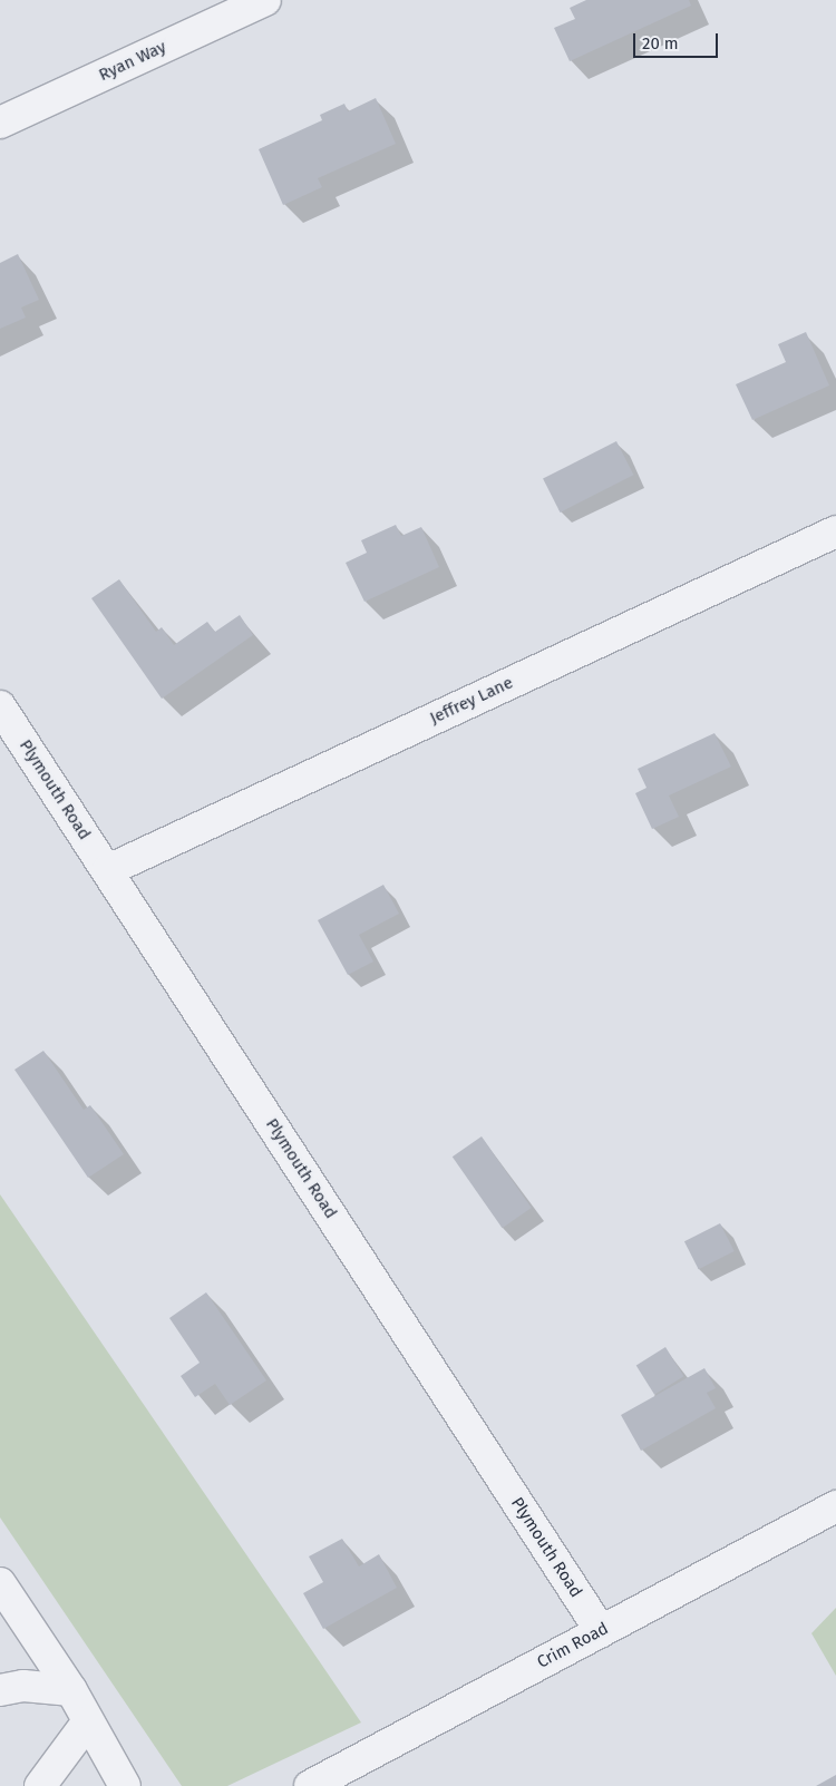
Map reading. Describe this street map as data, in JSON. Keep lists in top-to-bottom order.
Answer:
{
  "streets": {
    "street": [
      "Ryan Way",
      "Jeffrey Lane",
      "Plymouth Road",
      "Crim Road"
    ]
  },
  "crossings": [
    ["Jeffrey Lane", "Plymouth Road"],
    ["Plymouth Road", "Crim Road"]
  ],
  "scale_bar": "20 m"
}
